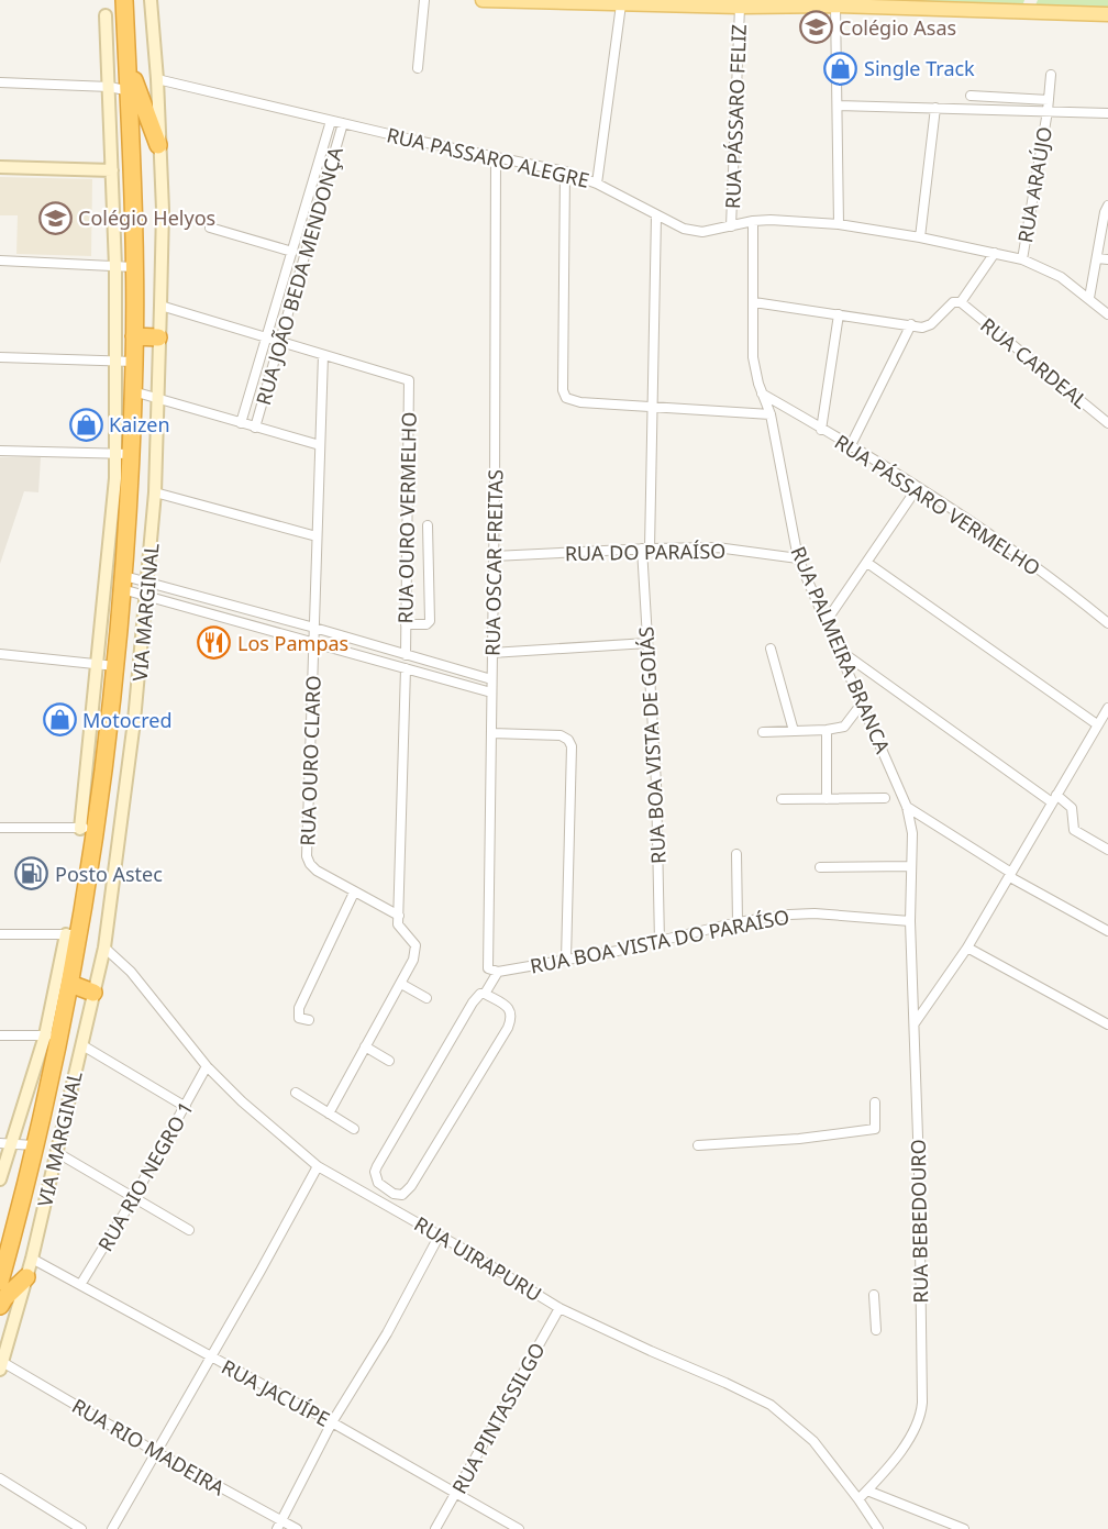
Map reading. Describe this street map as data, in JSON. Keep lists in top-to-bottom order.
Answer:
{
  "streets": {
    "street": [
      "RUA PÁSSARO FELIZ",
      "RUA PASSARO ALEGRE",
      "RUA ARAÚJO",
      "RUA JOÃO BEDA MENDONÇA",
      "RUA CARDEAL",
      "RUA PÁSSARO VERMELHO",
      "RUA OURO VERMELHO",
      "RUA DO PARAÍSO",
      "RUA OSCAR FREITAS",
      "VIA MARGINAL",
      "RUA PALMEIRA BRANCA",
      "RUA BOA VISTA DE GOIÁS",
      "RUA OURO CLARO",
      "RUA BOA VISTA DO PARAÍSO",
      "RUA RIO NEGRO 1",
      "RUA BEBEDOURO",
      "RUA UIRAPURU",
      "RUA JACUÍPE",
      "RUA PINTASSILGO",
      "RUA RIO MADEIRA"
    ]
  },
  "crossings": [
    ["RUA PÁSSARO FELIZ", "RUA PASSARO ALEGRE"],
    ["RUA PASSARO ALEGRE", "RUA ARAÚJO"],
    ["RUA PASSARO ALEGRE", "RUA JOÃO BEDA MENDONÇA"],
    ["RUA PASSARO ALEGRE", "RUA OSCAR FREITAS"],
    ["RUA PASSARO ALEGRE", "VIA MARGINAL"],
    ["RUA PASSARO ALEGRE", "RUA PALMEIRA BRANCA"],
    ["RUA PASSARO ALEGRE", "RUA BOA VISTA DE GOIÁS"],
    ["RUA PÁSSARO VERMELHO", "RUA PALMEIRA BRANCA"],
    ["RUA OURO VERMELHO", "RUA OURO CLARO"],
    ["RUA DO PARAÍSO", "RUA OSCAR FREITAS"],
    ["RUA DO PARAÍSO", "RUA PALMEIRA BRANCA"],
    ["RUA DO PARAÍSO", "RUA BOA VISTA DE GOIÁS"],
    ["RUA OSCAR FREITAS", "RUA BOA VISTA DO PARAÍSO"],
    ["VIA MARGINAL", "RUA UIRAPURU"],
    ["VIA MARGINAL", "RUA JACUÍPE"],
    ["VIA MARGINAL", "RUA RIO MADEIRA"],
    ["RUA PALMEIRA BRANCA", "RUA BOA VISTA DO PARAÍSO"],
    ["RUA PALMEIRA BRANCA", "RUA BEBEDOURO"],
    ["RUA BOA VISTA DE GOIÁS", "RUA BOA VISTA DO PARAÍSO"],
    ["RUA BOA VISTA DO PARAÍSO", "RUA BEBEDOURO"],
    ["RUA RIO NEGRO 1", "RUA UIRAPURU"],
    ["RUA RIO NEGRO 1", "RUA JACUÍPE"],
    ["RUA BEBEDOURO", "RUA UIRAPURU"],
    ["RUA UIRAPURU", "RUA PINTASSILGO"],
    ["RUA JACUÍPE", "RUA PINTASSILGO"]
  ],
  "places": {
    "school or university": ["Colégio Asas", "Colégio Helyos"],
    "shop": ["Single Track", "Kaizen", "Motocred"],
    "restaurant": ["Los Pampas"],
    "fuel station": ["Posto Astec"]
  }
}
